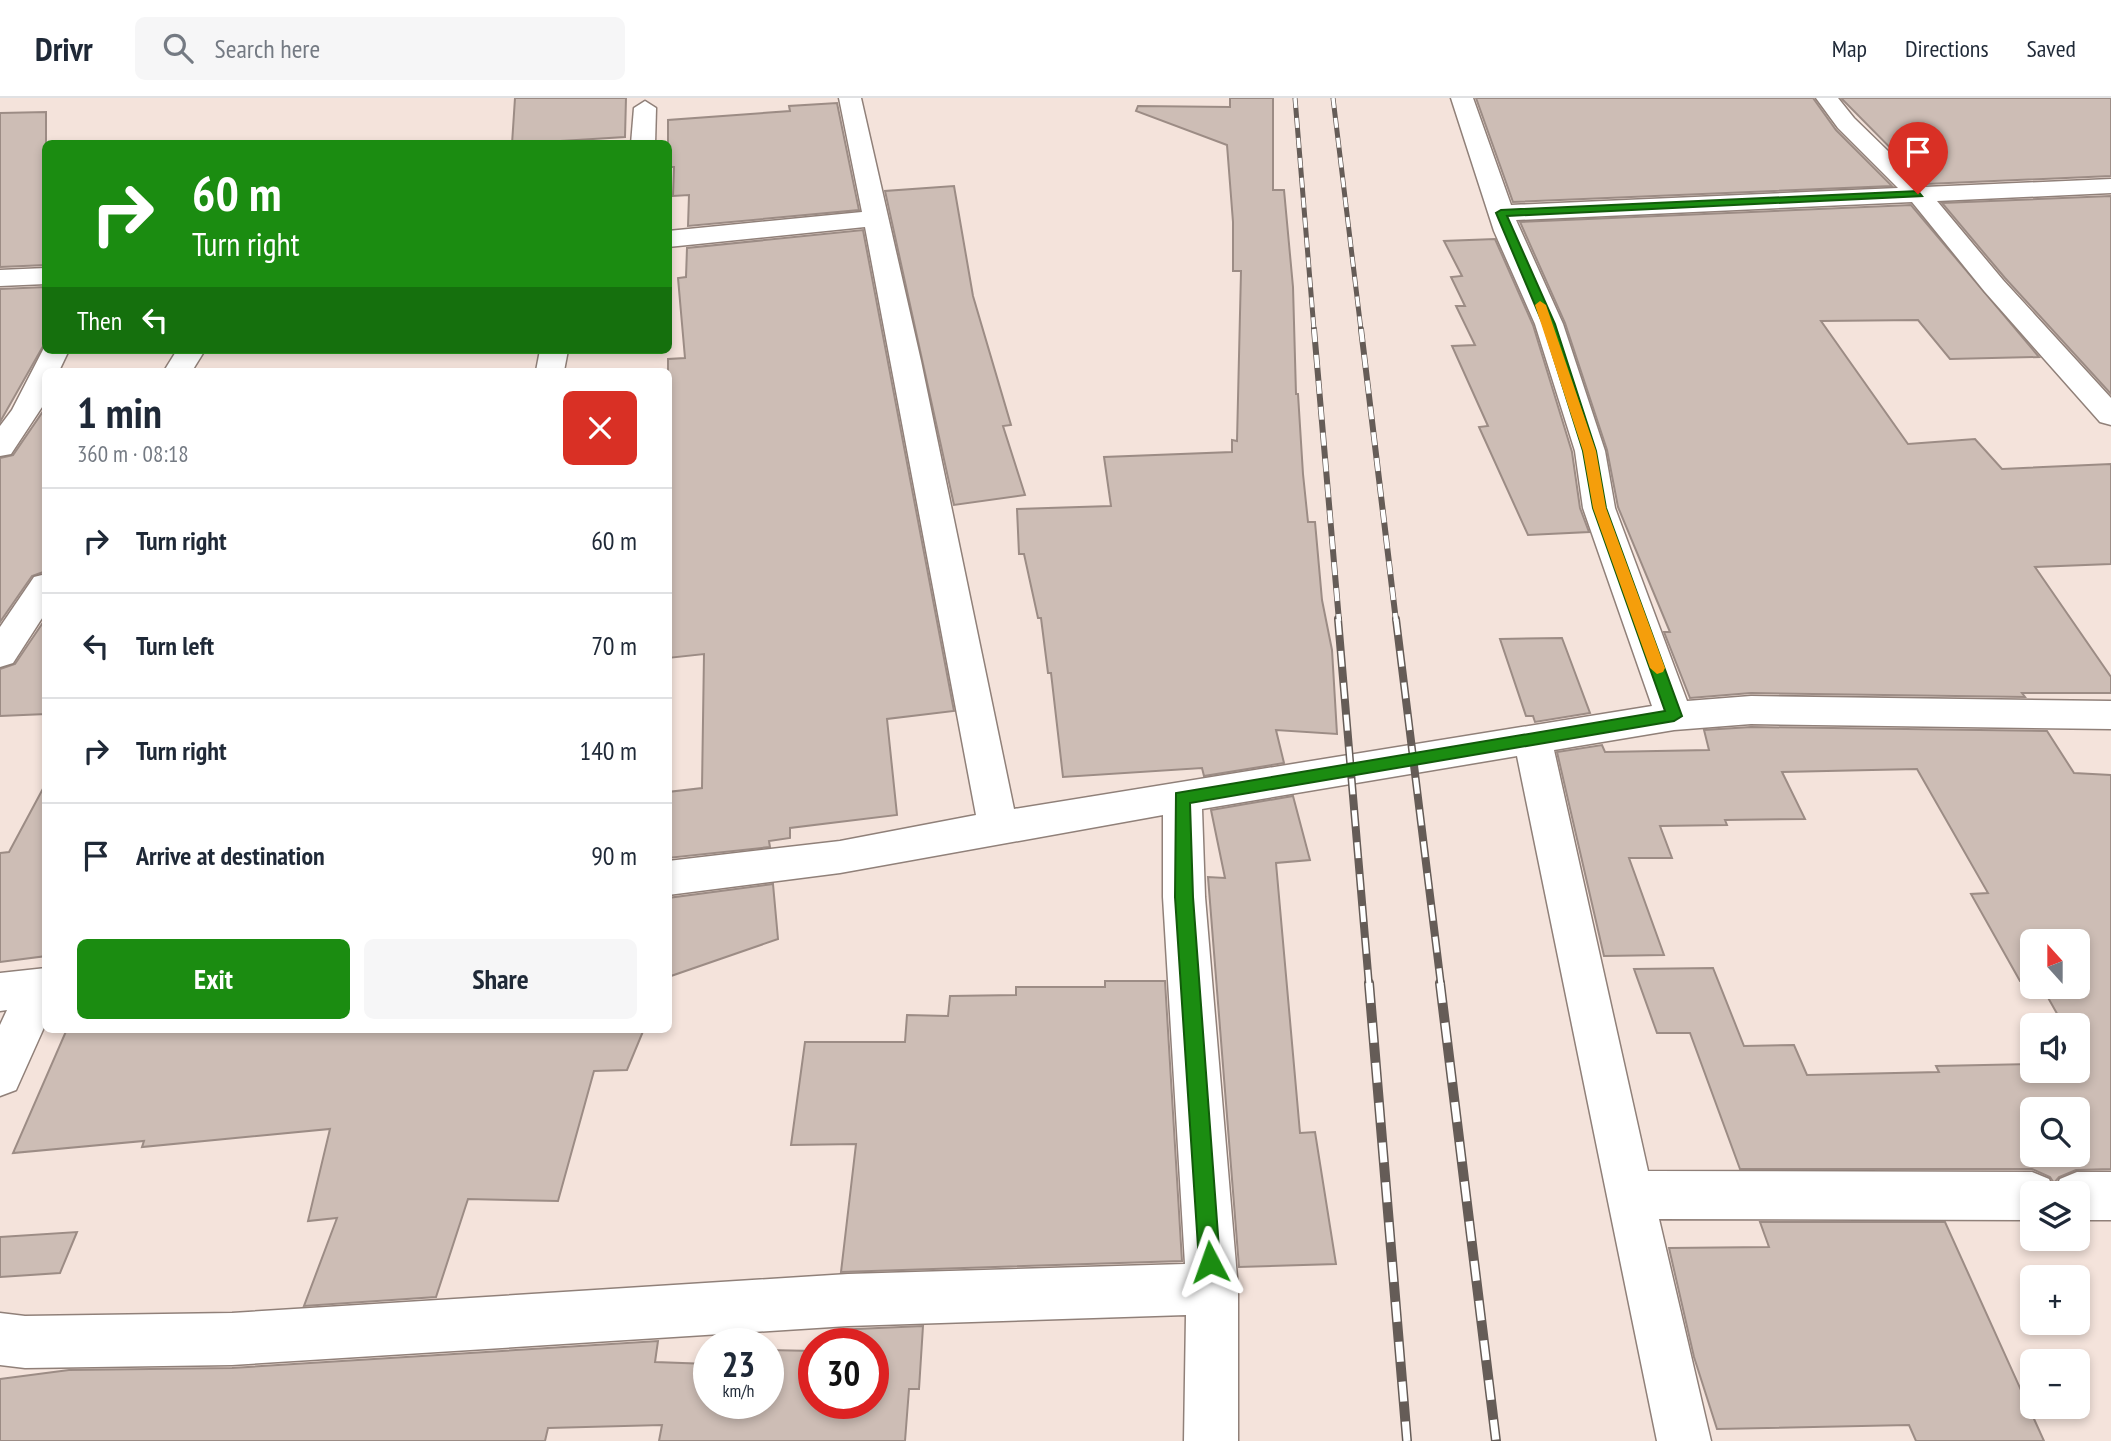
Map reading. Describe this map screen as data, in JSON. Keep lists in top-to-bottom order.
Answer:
{
  "north": "top",
  "page": {
    "header": "Drivr",
    "search": "Search here",
    "nav": ["Map", "Directions", "Saved"],
    "turn": ["60 m", "Turn right"],
    "then": "Then",
    "heading": ["1 min", "360 m · 08:18"],
    "list": [
      {
        "name": "Turn right",
        "value": "60 m"
      },
      {
        "name": "Turn left",
        "value": "70 m"
      },
      {
        "name": "Turn right",
        "value": "140 m"
      },
      {
        "name": "Arrive at destination",
        "value": "90 m"
      }
    ],
    "buttons": ["Exit", "Share"],
    "map_buttons": ["+", "−"],
    "speed": "23 km/h",
    "limit": "30"
  }
}
